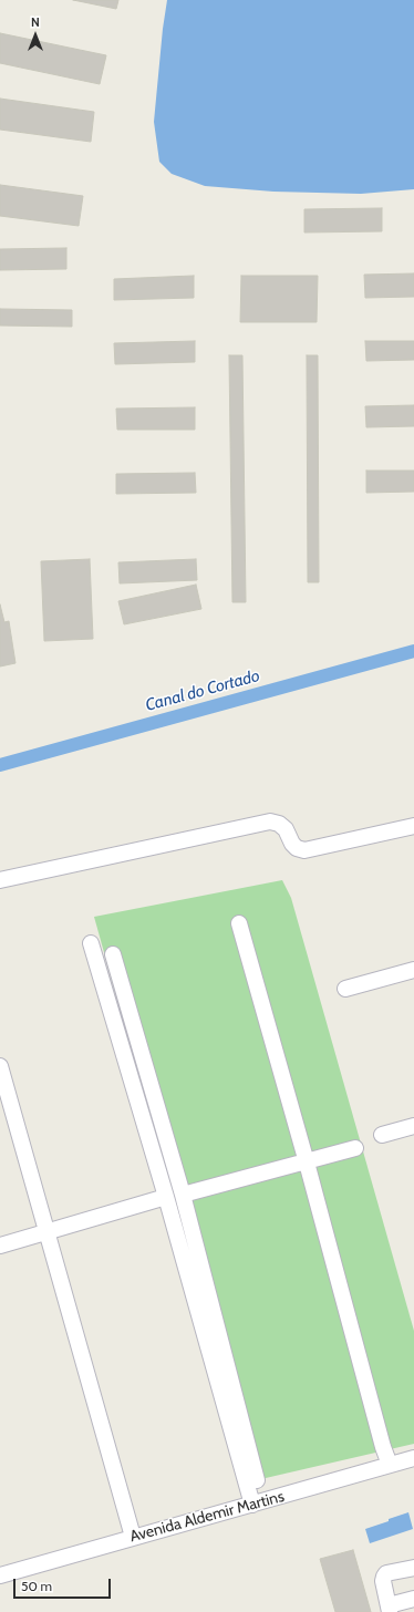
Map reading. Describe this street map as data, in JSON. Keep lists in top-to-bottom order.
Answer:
{
  "streets": {
    "street": ["Avenida Aldemir Martins"]
  },
  "water": ["Canal do Cortado"],
  "scale_bar": "50 m",
  "north": "top"
}
